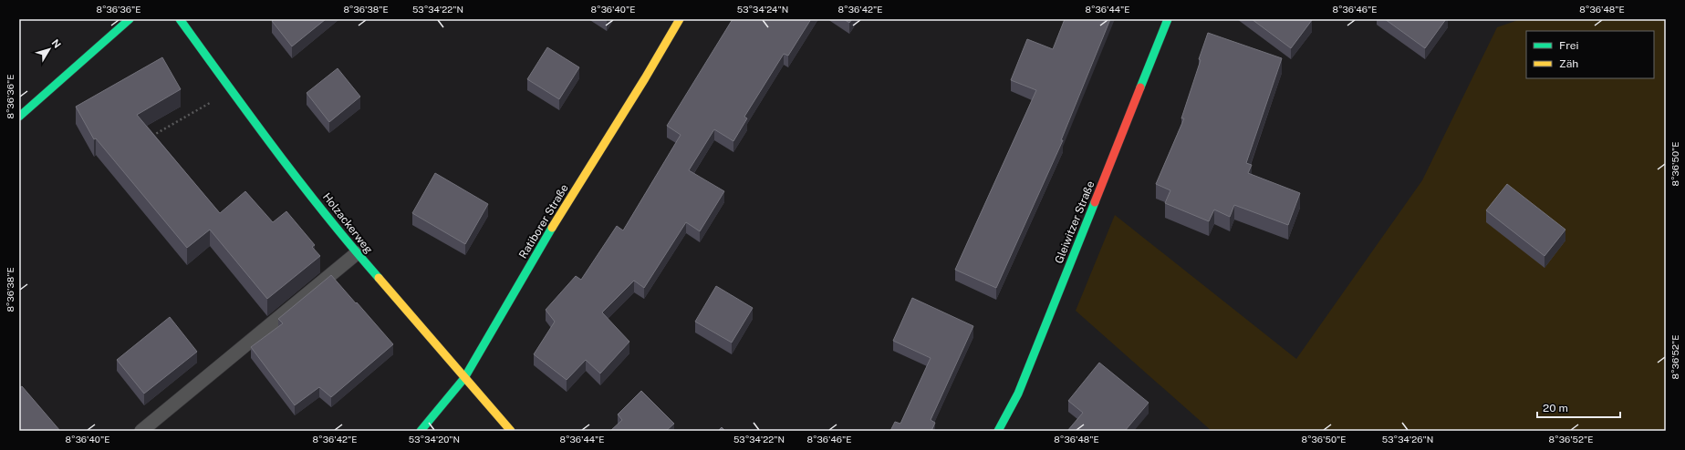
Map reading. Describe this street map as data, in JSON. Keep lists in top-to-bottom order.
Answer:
{
  "streets": {
    "street": ["Ratiborer Straße", "Gleiwitzer Straße", "Holzackerweg"]
  },
  "crossings": [
    ["Ratiborer Straße", "Holzackerweg"]
  ],
  "legend": ["Frei", "Zäh"],
  "scale_bar": "20 m",
  "north": "top right",
  "coordinates": [
    "8°36'36\"E",
    "8°36'38\"E",
    "53°34'22\"N",
    "8°36'40\"E",
    "53°34'24\"N",
    "8°36'42\"E",
    "8°36'44\"E",
    "8°36'46\"E",
    "8°36'48\"E",
    "8°36'50\"E",
    "8°36'52\"E",
    "53°34'20\"N",
    "53°34'26\"N"
  ]
}
